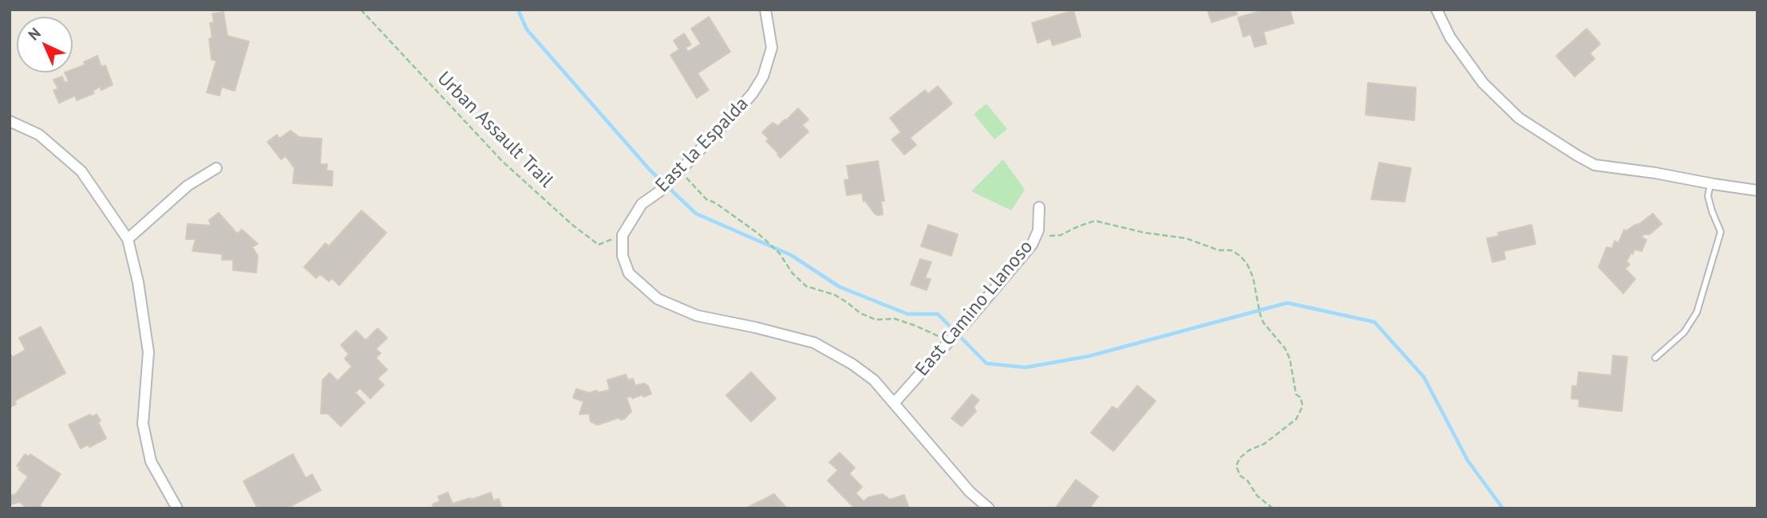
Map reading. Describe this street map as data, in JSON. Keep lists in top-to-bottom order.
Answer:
{
  "streets": {
    "street": ["East la Espalda", "East Camino Llanoso"],
    "path": ["Urban Assault Trail"]
  },
  "crossings": [
    ["Urban Assault Trail", "East la Espalda"]
  ],
  "north": "top left"
}
